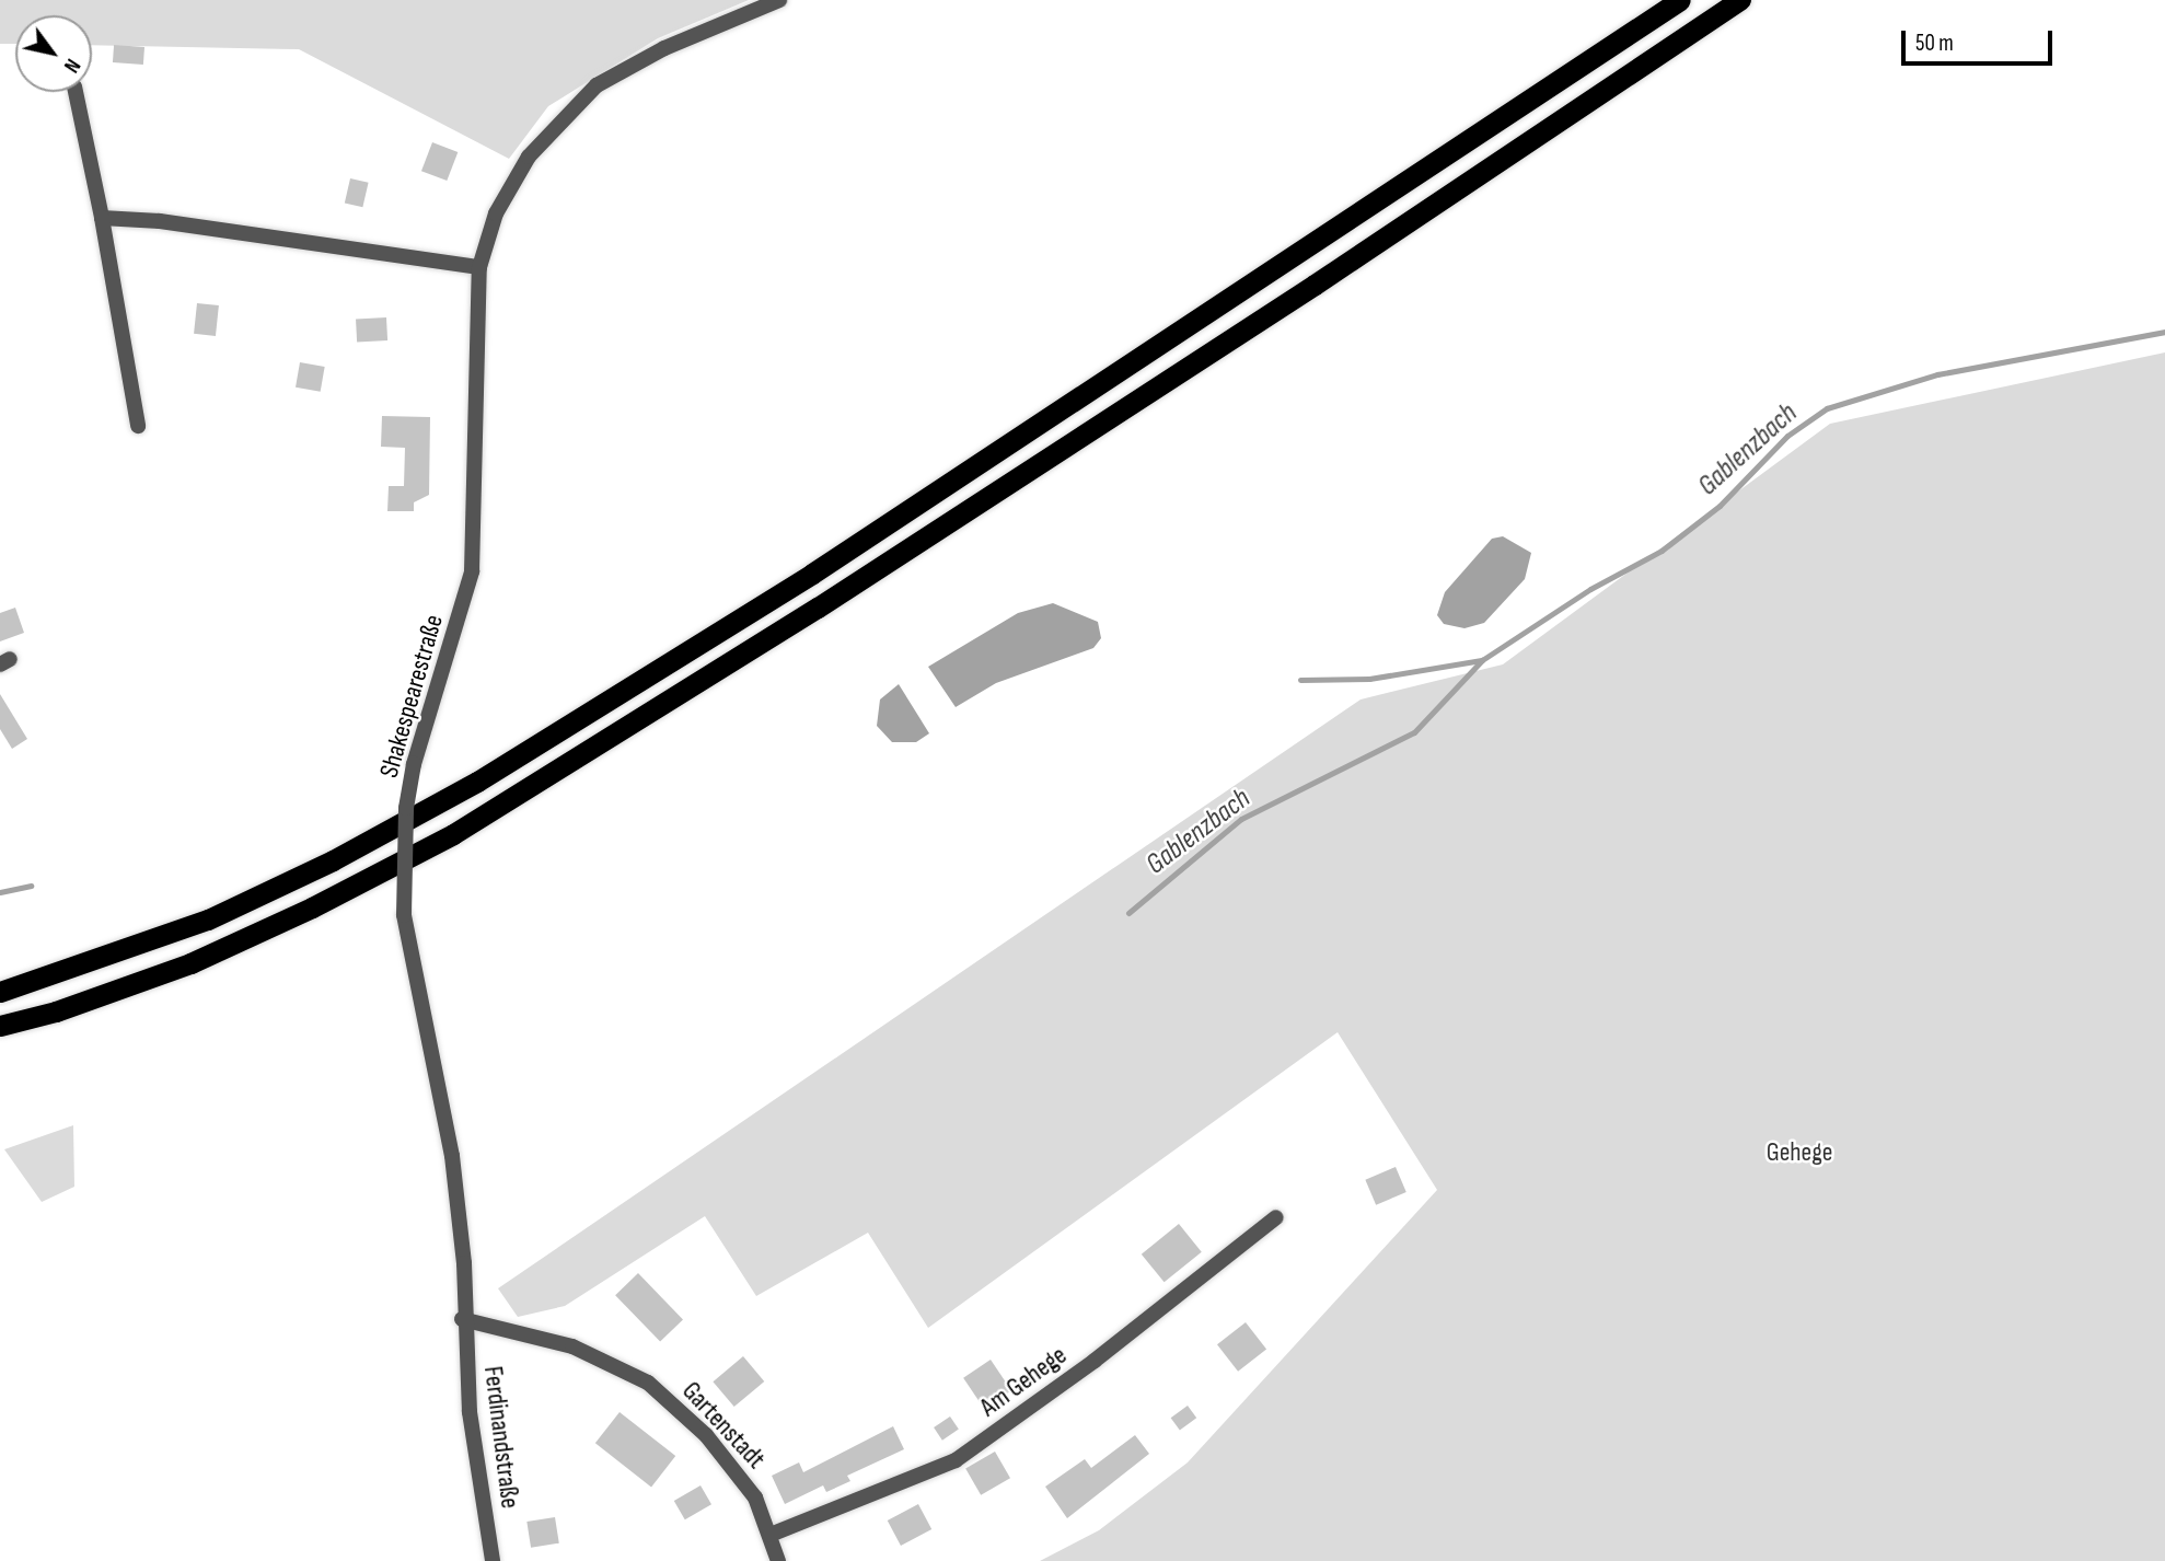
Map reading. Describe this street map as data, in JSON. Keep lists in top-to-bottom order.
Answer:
{
  "streets": {
    "street": [
      "Shakespearestraße",
      "Am Gehege",
      "Gartenstadt",
      "Ferdinandstraße"
    ]
  },
  "crossings": [
    ["Shakespearestraße", "Gartenstadt"],
    ["Shakespearestraße", "Ferdinandstraße"],
    ["Am Gehege", "Gartenstadt"],
    ["Gartenstadt", "Ferdinandstraße"]
  ],
  "water": ["Gablenzbach"],
  "parks": ["Gehege"],
  "scale_bar": "50 m",
  "north": "bottom right"
}
